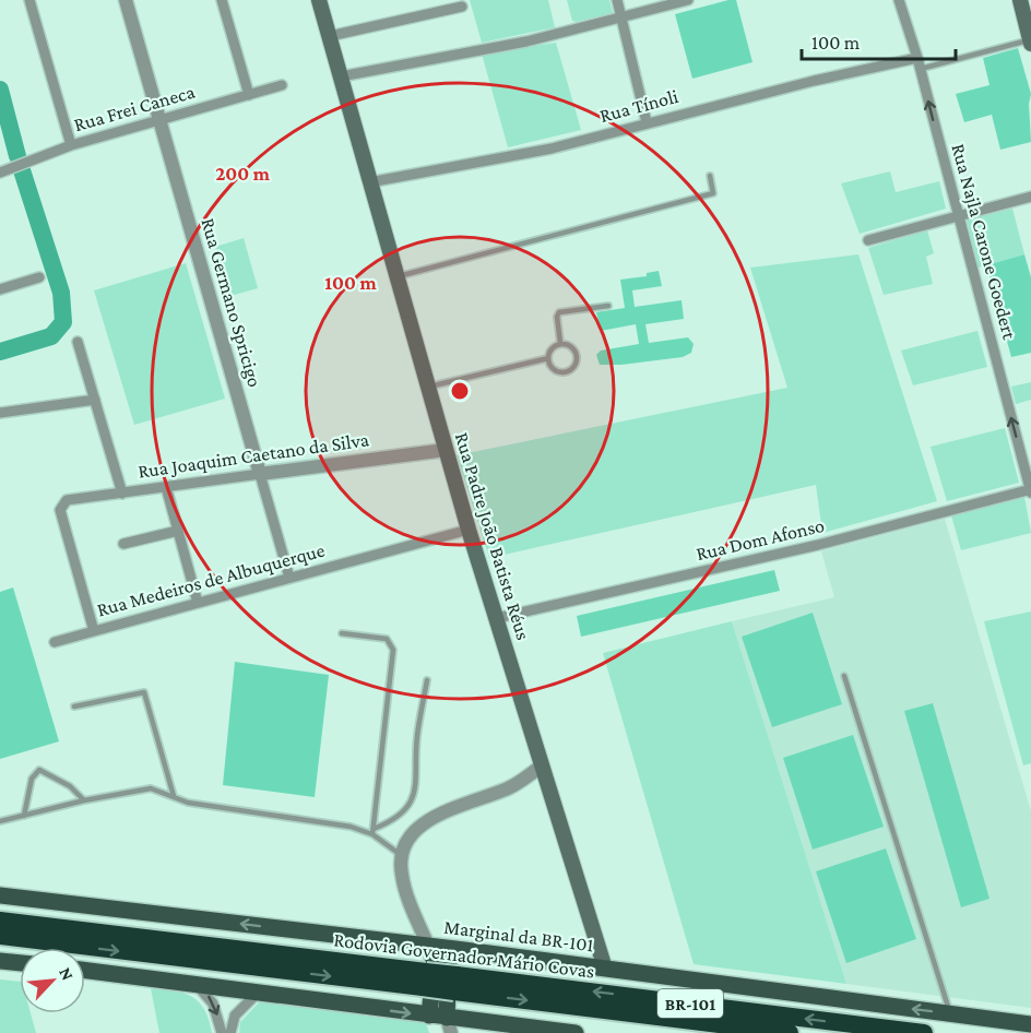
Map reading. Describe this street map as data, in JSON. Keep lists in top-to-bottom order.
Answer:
{
  "streets": {
    "highway": ["Rodovia Governador Mário Covas", "BR-101"],
    "main road": ["Rua Padre João Batista Réus", "Marginal da BR-101"],
    "street": [
      "Rua Tínoli",
      "Rua Frei Caneca",
      "Rua Najla Carone Goedert",
      "Rua Germano Spricigo",
      "Rua Joaquim Caetano da Silva",
      "Rua Dom Afonso",
      "Rua Medeiros de Albuquerque"
    ]
  },
  "crossings": [
    ["Rua Tínoli", "Rua Najla Carone Goedert"],
    ["Rua Tínoli", "Rua Padre João Batista Réus"],
    ["Rua Frei Caneca", "Rua Germano Spricigo"],
    ["Rua Najla Carone Goedert", "Rua Dom Afonso"],
    ["Rua Germano Spricigo", "Rua Joaquim Caetano da Silva"],
    ["Rua Germano Spricigo", "Rua Medeiros de Albuquerque"],
    ["Rua Joaquim Caetano da Silva", "Rua Padre João Batista Réus"],
    ["Rua Joaquim Caetano da Silva", "Rua Medeiros de Albuquerque"],
    ["Rua Padre João Batista Réus", "Rua Dom Afonso"],
    ["Rua Padre João Batista Réus", "Rua Medeiros de Albuquerque"],
    ["Rua Padre João Batista Réus", "Marginal da BR-101"]
  ],
  "one_way": ["Rua Najla Carone Goedert"],
  "scale_bar": "100 m",
  "north": "top right",
  "rings": ["200 m", "100 m"]
}
